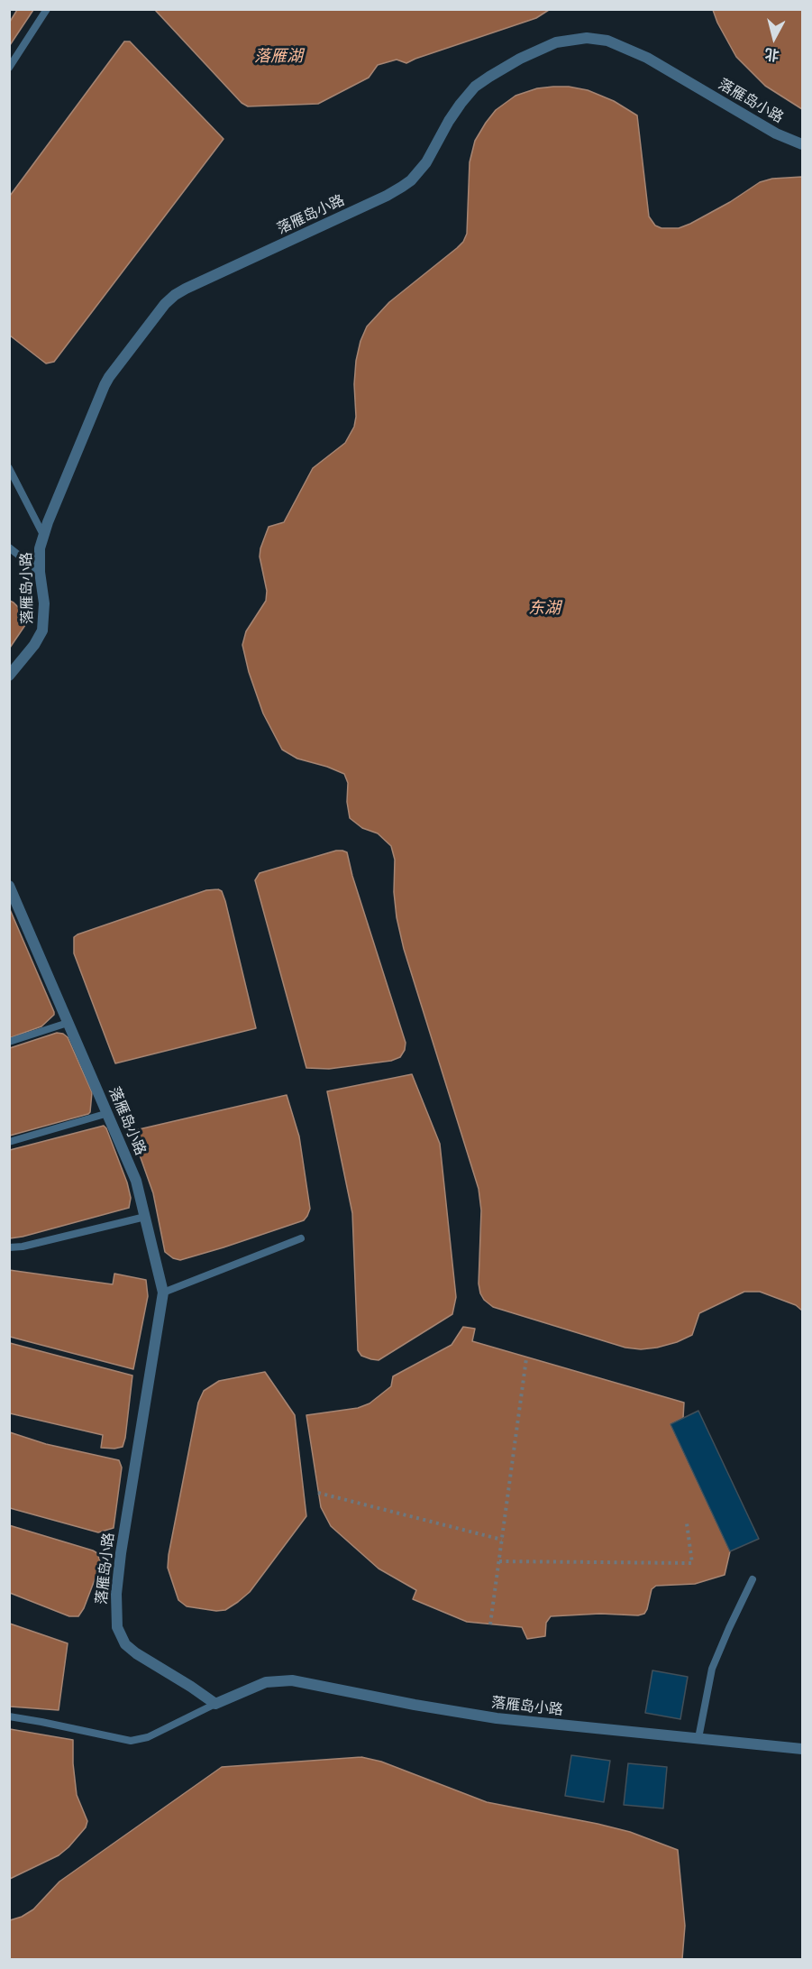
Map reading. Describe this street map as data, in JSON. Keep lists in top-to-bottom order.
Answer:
{
  "streets": {
    "street": ["落雁岛小路"]
  },
  "water": ["落雁湖", "东湖"],
  "north": "bottom"
}
